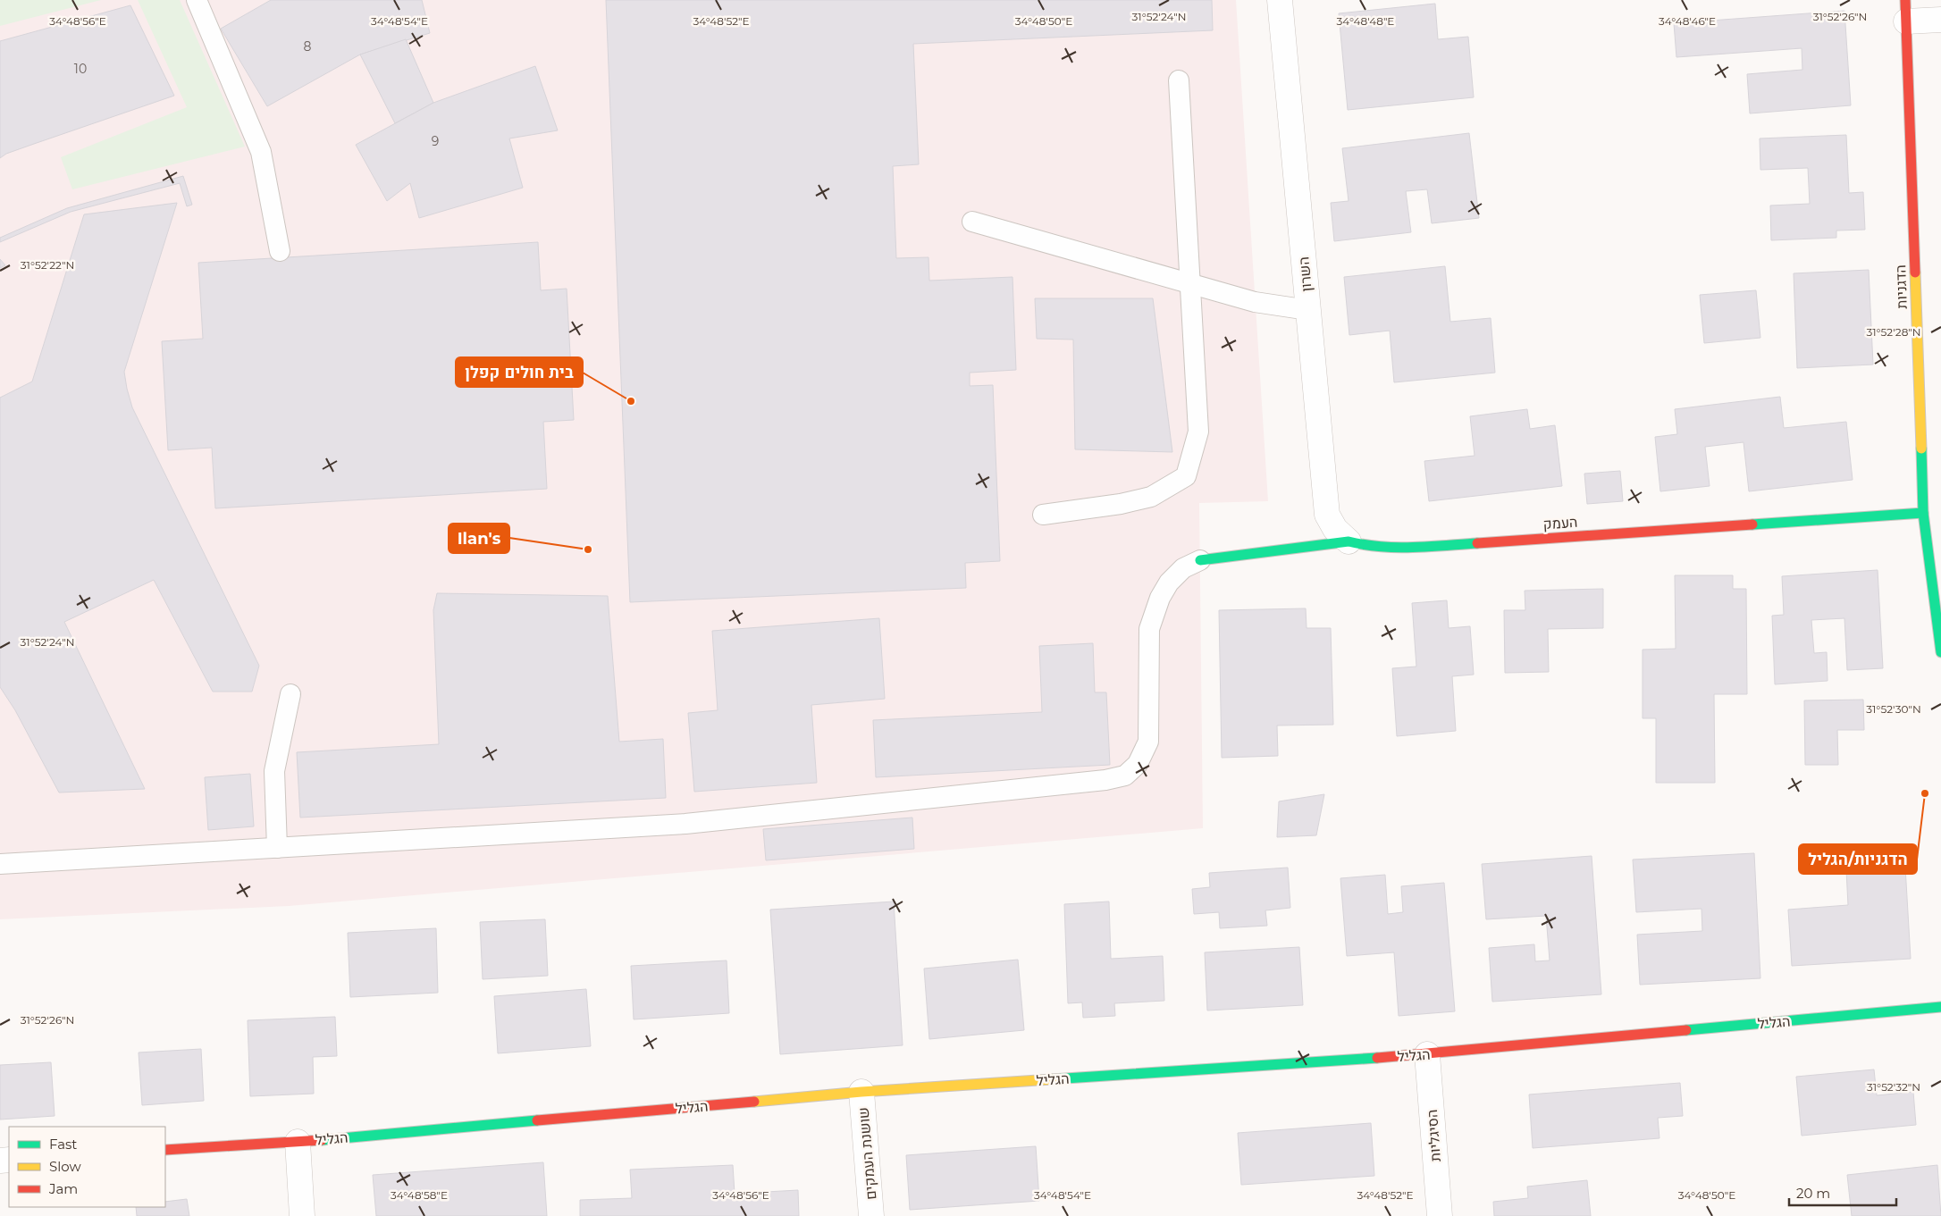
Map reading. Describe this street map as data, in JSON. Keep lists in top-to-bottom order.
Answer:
{
  "streets": {
    "street": [
      "השרון",
      "הדגניות",
      "העמק",
      "הגליל",
      "הסיגליות",
      "שושנת העמקים"
    ]
  },
  "crossings": [
    ["השרון", "העמק"],
    ["הדגניות", "העמק"],
    ["הגליל", "הסיגליות"],
    ["הגליל", "שושנת העמקים"]
  ],
  "places": ["בית חולים קפלן", "Ilan's", "הדגניות/הגליל"],
  "house_numbers": ["8", "10", "9"],
  "legend": ["Fast", "Slow", "Jam"],
  "scale_bar": "20 m",
  "coordinates": [
    "31°52'24\"N",
    "31°52'26\"N",
    "34°48'56\"E",
    "34°48'54\"E",
    "34°48'52\"E",
    "34°48'50\"E",
    "34°48'48\"E",
    "34°48'46\"E",
    "31°52'22\"N",
    "31°52'28\"N",
    "31°52'30\"N",
    "31°52'32\"N",
    "34°48'58\"E"
  ]
}
